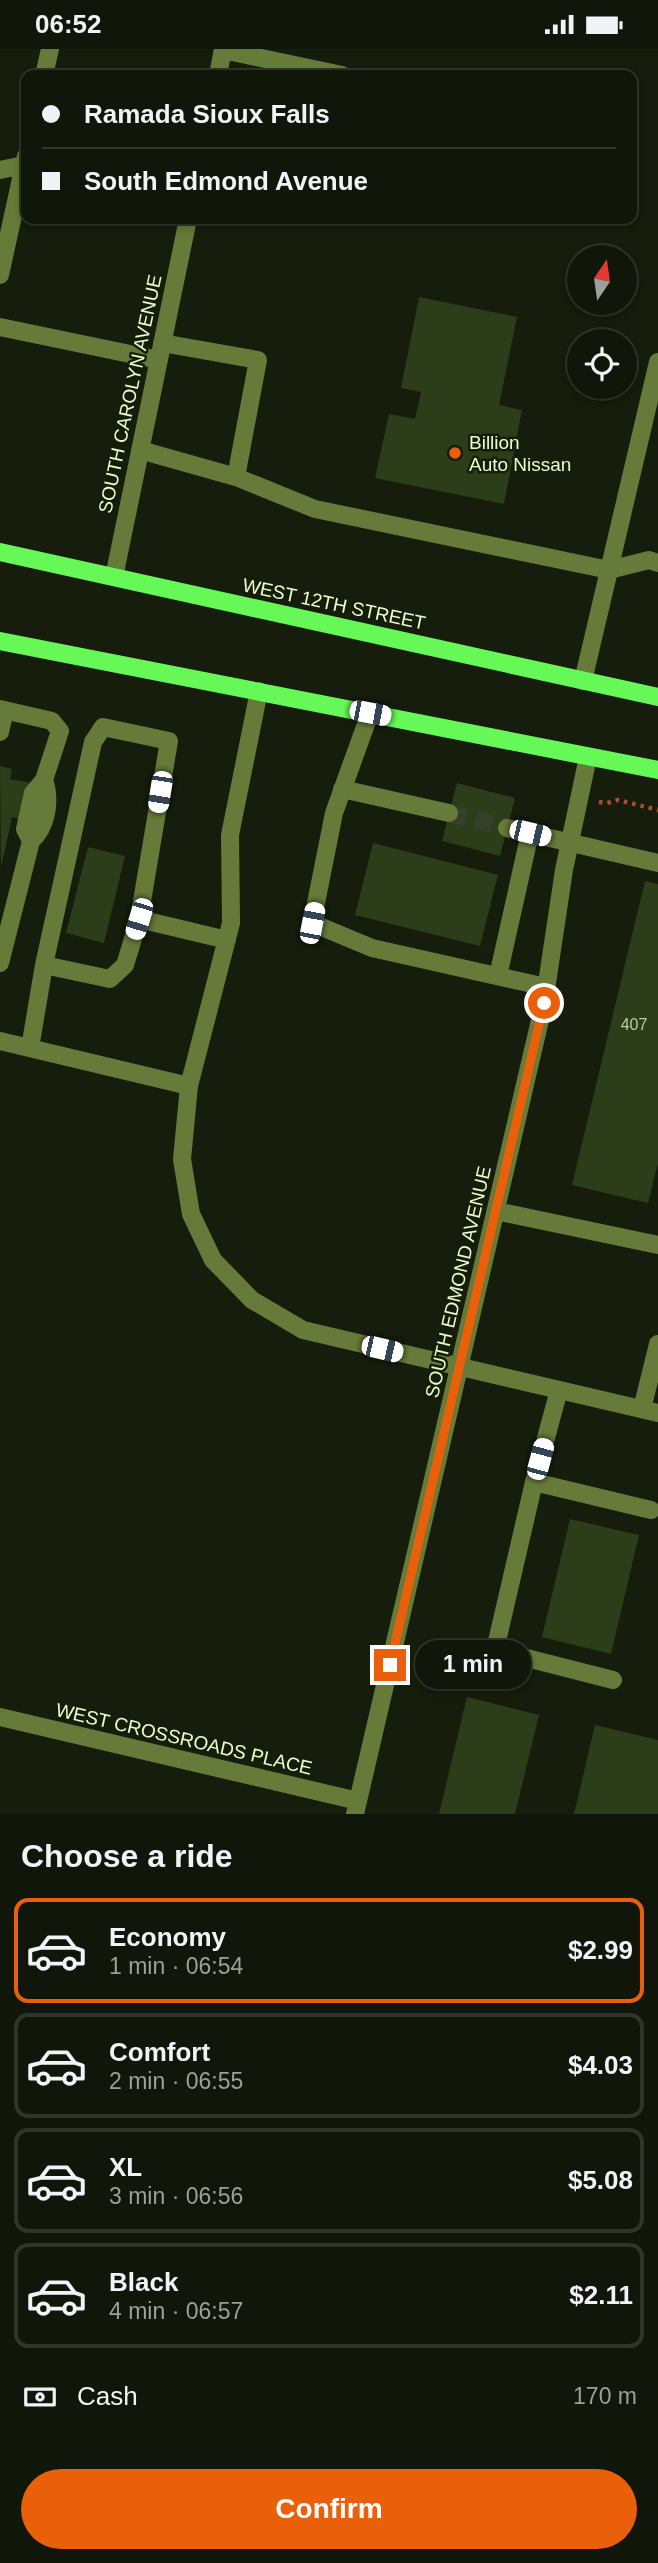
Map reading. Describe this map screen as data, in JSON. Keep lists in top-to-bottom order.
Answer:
{
  "streets": {
    "main road": ["WEST 12TH STREET"],
    "street": ["SOUTH CAROLYN AVENUE", "SOUTH EDMOND AVENUE", "WEST CROSSROADS PLACE"]
  },
  "crossings": [
    ["SOUTH CAROLYN AVENUE", "WEST 12TH STREET"],
    ["SOUTH EDMOND AVENUE", "WEST CROSSROADS PLACE"]
  ],
  "places": ["Billion Auto Nissan"],
  "house_numbers": ["407"],
  "north": "top",
  "page": {
    "status": "06:52",
    "banner": ["Ramada Sioux Falls", "South Edmond Avenue"],
    "bubble": "1 min",
    "heading": "Choose a ride",
    "list": [
      {
        "name": "Economy",
        "note": "1 min · 06:54",
        "value": "$2.99"
      },
      {
        "name": "Comfort",
        "note": "2 min · 06:55",
        "value": "$4.03"
      },
      {
        "name": "XL",
        "note": "3 min · 06:56",
        "value": "$5.08"
      },
      {
        "name": "Black",
        "note": "4 min · 06:57",
        "value": "$2.11"
      }
    ],
    "pay": ["Cash", "170 m"],
    "buttons": "Confirm"
  }
}
